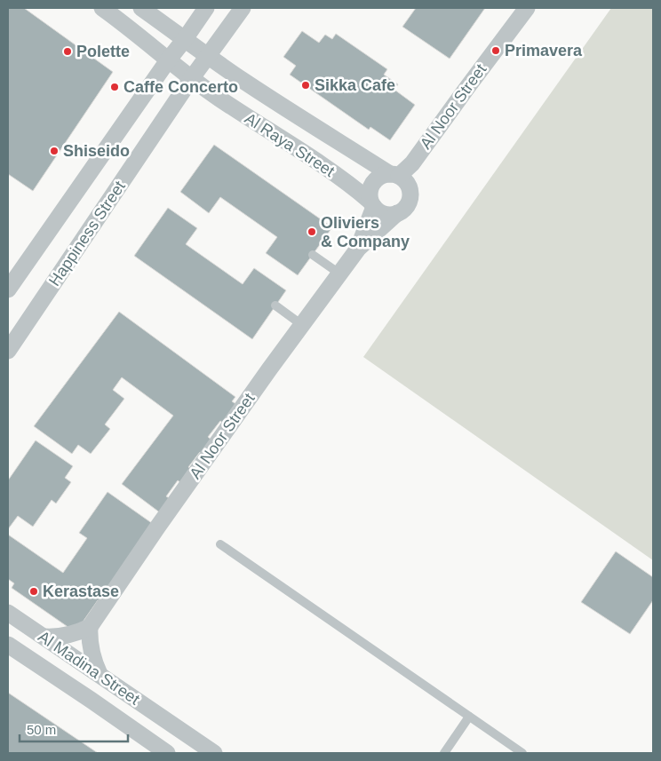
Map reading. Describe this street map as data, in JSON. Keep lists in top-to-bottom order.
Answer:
{
  "streets": {
    "street": [
      "Al Noor Street",
      "Al Raya Street",
      "Happiness Street",
      "Al Madina Street"
    ]
  },
  "crossings": [
    ["Al Noor Street", "Al Raya Street"],
    ["Al Raya Street", "Happiness Street"]
  ],
  "places": [
    "Primavera",
    "Polette",
    "Sikka Cafe",
    "Caffe Concerto",
    "Shiseido",
    "Oliviers & Company",
    "Kerastase"
  ],
  "scale_bar": "50 m"
}
